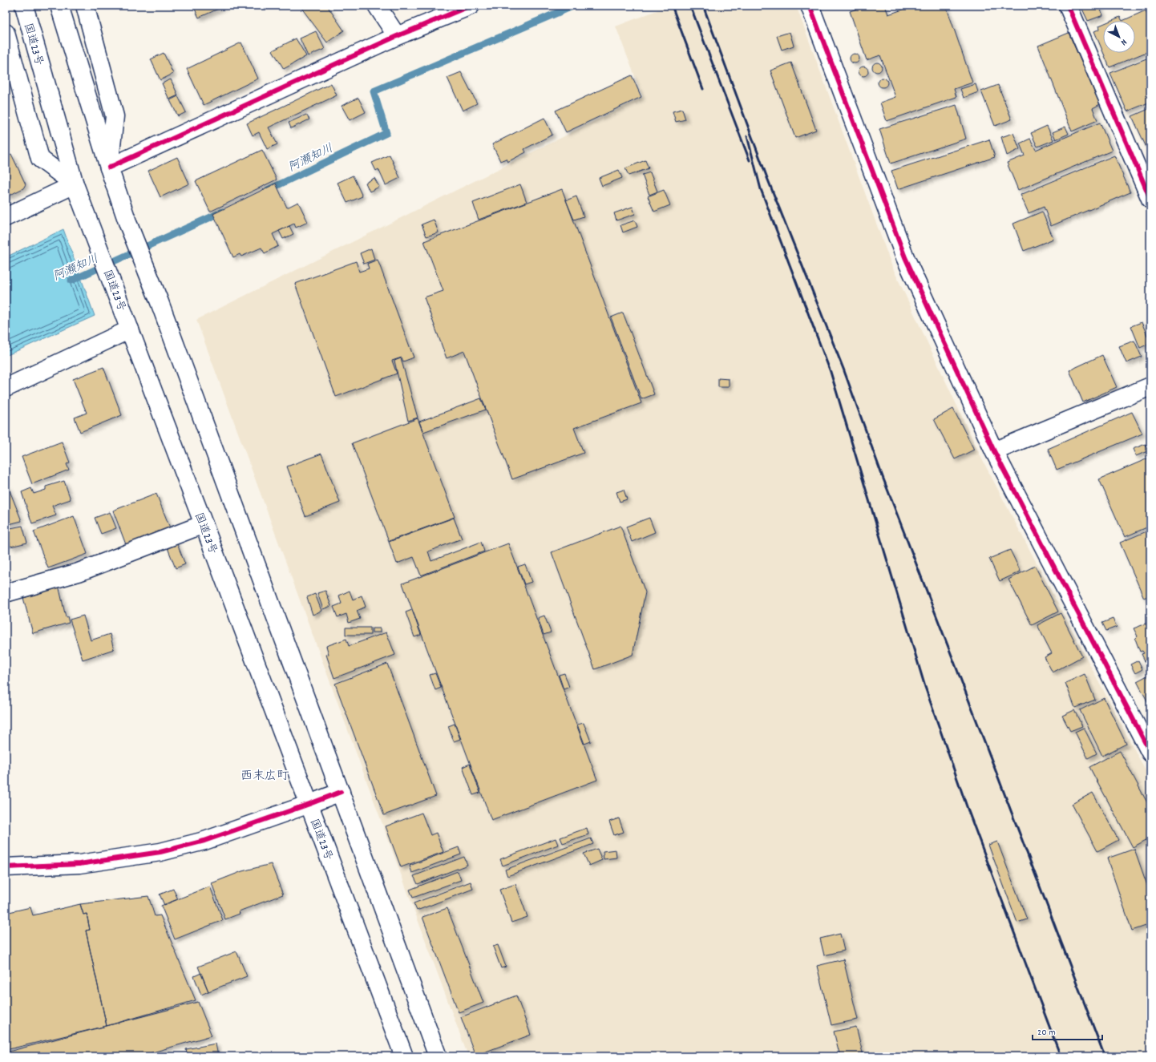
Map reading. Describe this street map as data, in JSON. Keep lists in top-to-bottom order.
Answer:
{
  "streets": {
    "main road": ["国道23号"]
  },
  "districts": ["西末広町"],
  "water": ["阿瀬知川"],
  "scale_bar": "20 m",
  "north": "bottom right"
}
